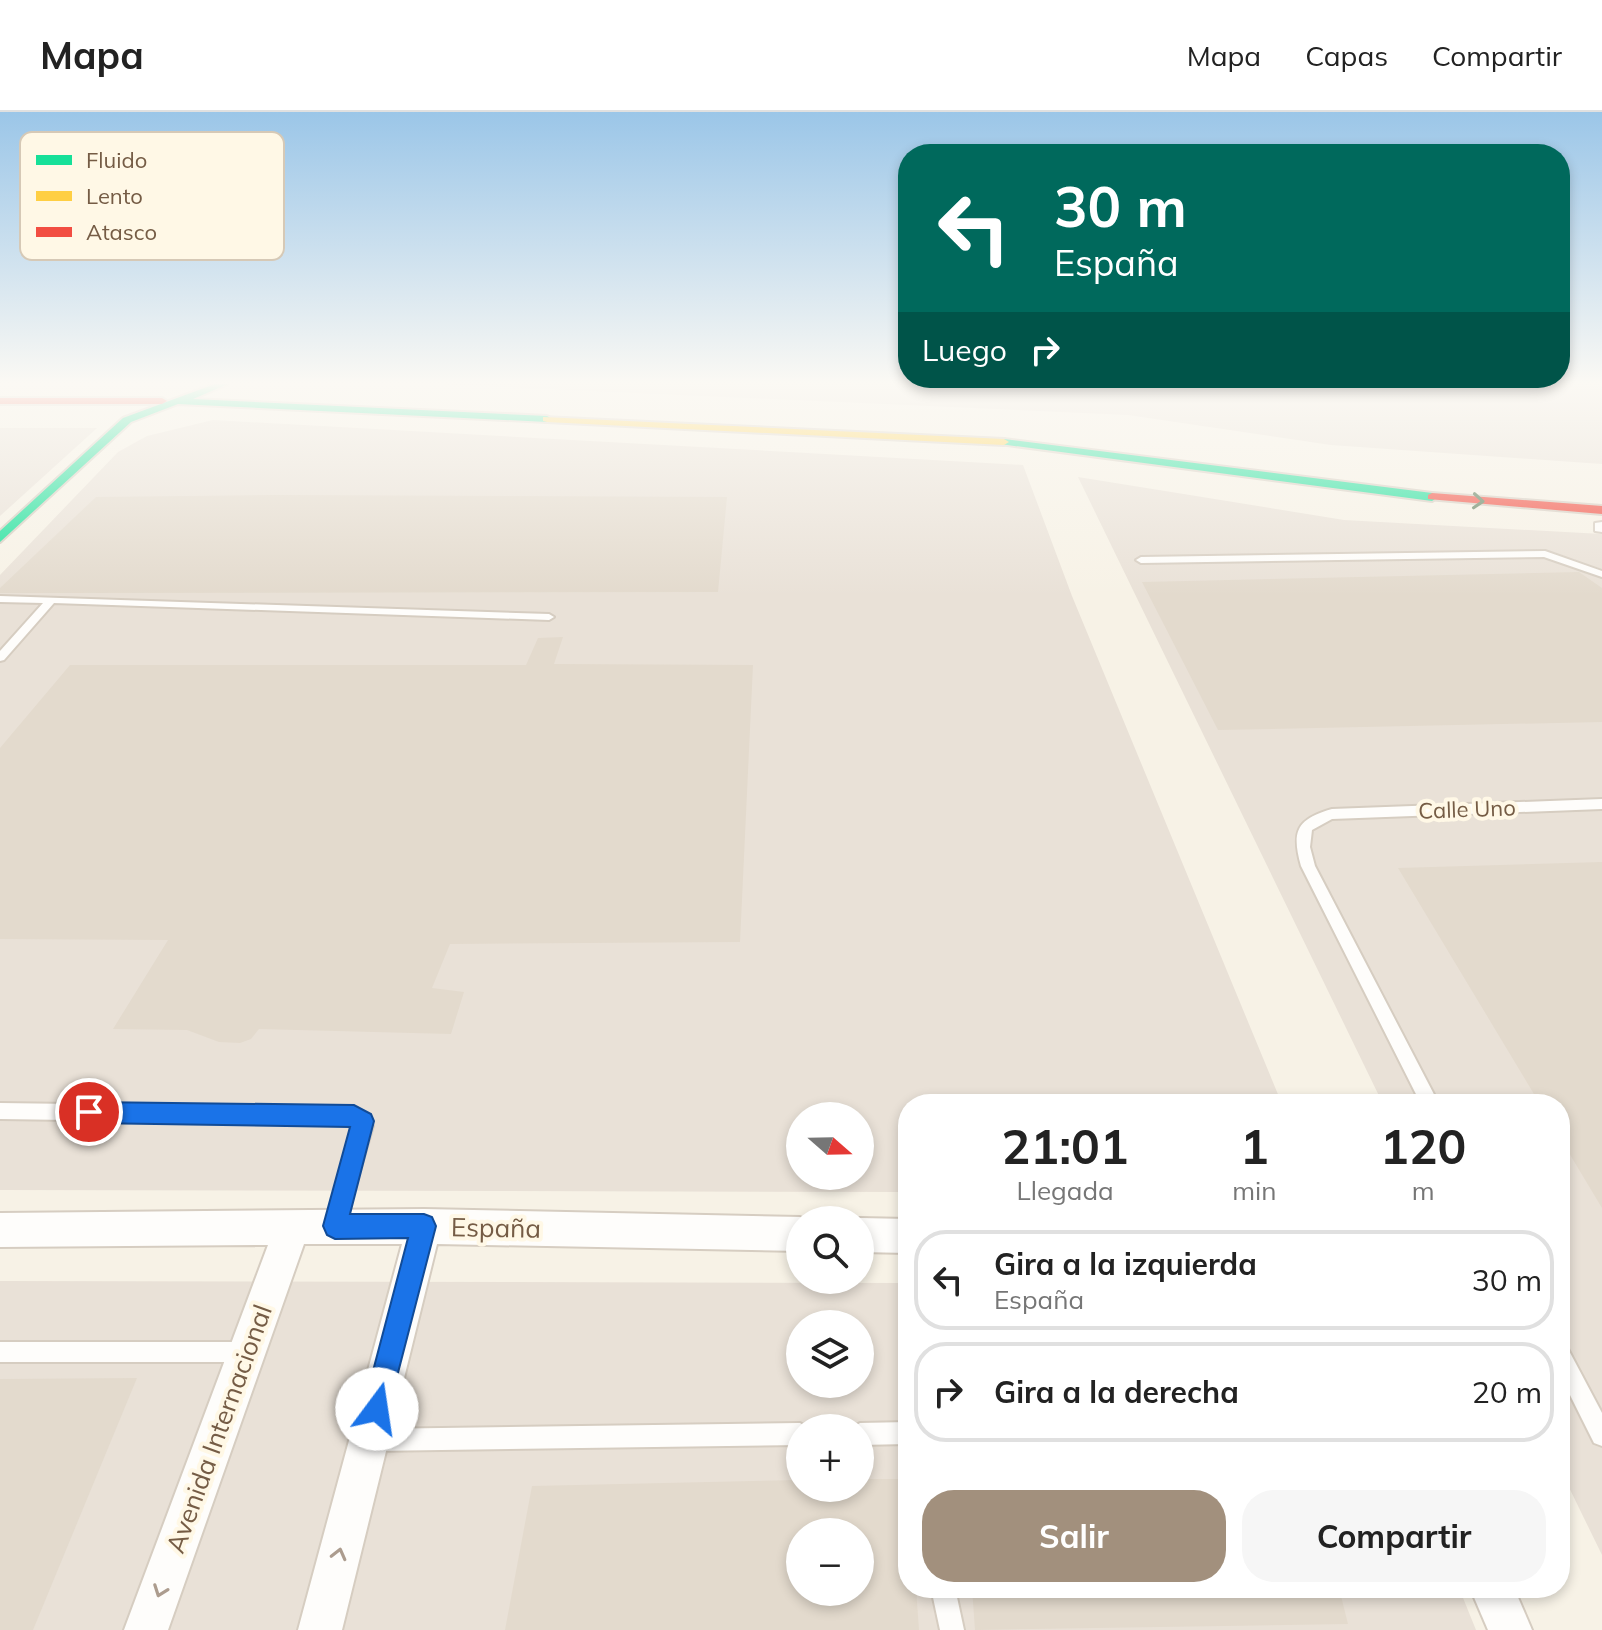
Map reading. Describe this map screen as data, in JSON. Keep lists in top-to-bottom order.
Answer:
{
  "streets": {
    "street": ["España", "Avenida Internacional"],
    "lane": ["Calle Uno"]
  },
  "crossings": [
    ["España", "Avenida Internacional"]
  ],
  "legend": ["Fluido", "Lento", "Atasco"],
  "north": "right",
  "page": {
    "header": "Mapa",
    "nav": ["Mapa", "Capas", "Compartir"],
    "turn": ["30 m", "España"],
    "then": "Luego",
    "eta": [
      "21:01",
      "Llegada",
      "1",
      "min",
      "120",
      "m"
    ],
    "map_buttons": ["+", "−"],
    "list": [
      {
        "name": "Gira a la izquierda",
        "note": "España",
        "value": "30 m"
      },
      {
        "name": "Gira a la derecha",
        "value": "20 m"
      }
    ],
    "buttons": ["Salir", "Compartir"]
  }
}
